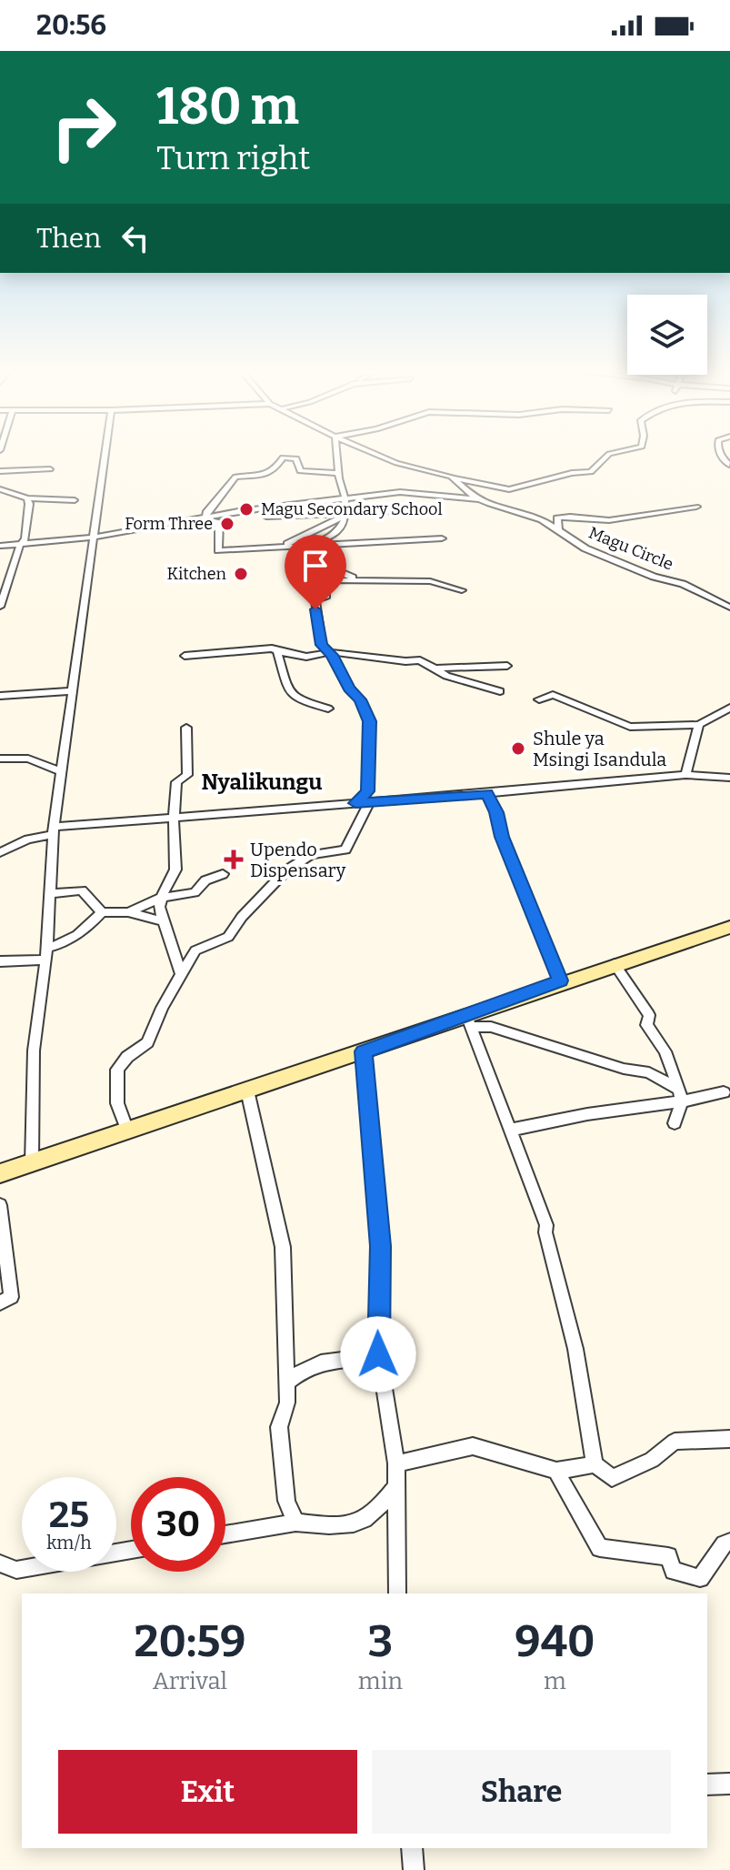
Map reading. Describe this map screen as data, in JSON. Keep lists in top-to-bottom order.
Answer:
{
  "streets": {
    "street": ["Magu Circle"]
  },
  "districts": ["Nyalikungu"],
  "places": {
    "other": [
      "Magu Secondary School",
      "Form Three",
      "Kitchen",
      "Shule ya Msingi Isandula"
    ],
    "health": ["Upendo Dispensary"]
  },
  "page": {
    "status": "20:56",
    "turn": ["180 m", "Turn right"],
    "then": "Then",
    "speed": "25 km/h",
    "limit": "30",
    "eta": [
      "20:59",
      "Arrival",
      "3",
      "min",
      "940",
      "m"
    ],
    "buttons": ["Exit", "Share"]
  }
}
